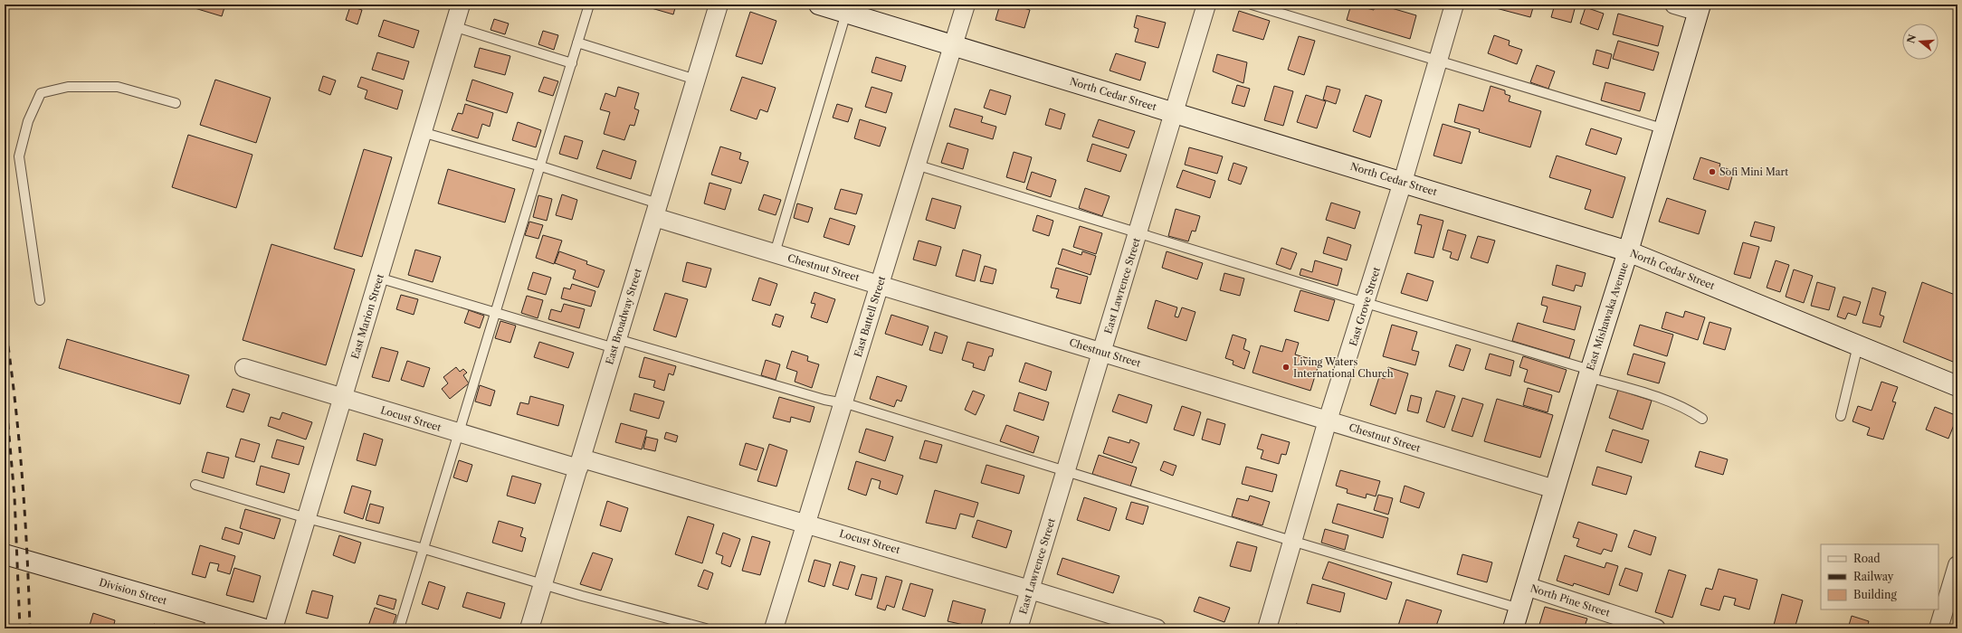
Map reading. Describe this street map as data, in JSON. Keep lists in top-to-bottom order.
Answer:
{
  "streets": {
    "street": [
      "North Cedar Street",
      "Chestnut Street",
      "East Lawrence Street",
      "East Grove Street",
      "East Marion Street",
      "East Broadway Street",
      "East Battell Street",
      "East Mishawaka Avenue",
      "Locust Street",
      "Division Street",
      "North Pine Street"
    ]
  },
  "crossings": [
    ["North Cedar Street", "East Lawrence Street"],
    ["North Cedar Street", "East Grove Street"],
    ["North Cedar Street", "East Battell Street"],
    ["North Cedar Street", "East Mishawaka Avenue"],
    ["Chestnut Street", "East Lawrence Street"],
    ["Chestnut Street", "East Grove Street"],
    ["Chestnut Street", "East Broadway Street"],
    ["Chestnut Street", "East Battell Street"],
    ["Chestnut Street", "East Mishawaka Avenue"],
    ["East Lawrence Street", "Locust Street"],
    ["East Marion Street", "Locust Street"],
    ["East Broadway Street", "Locust Street"],
    ["East Battell Street", "Locust Street"],
    ["East Mishawaka Avenue", "North Pine Street"]
  ],
  "places": ["Sofi Mini Mart", "Living Waters International Church"],
  "legend": ["Road", "Railway", "Building"],
  "north": "left"
}
